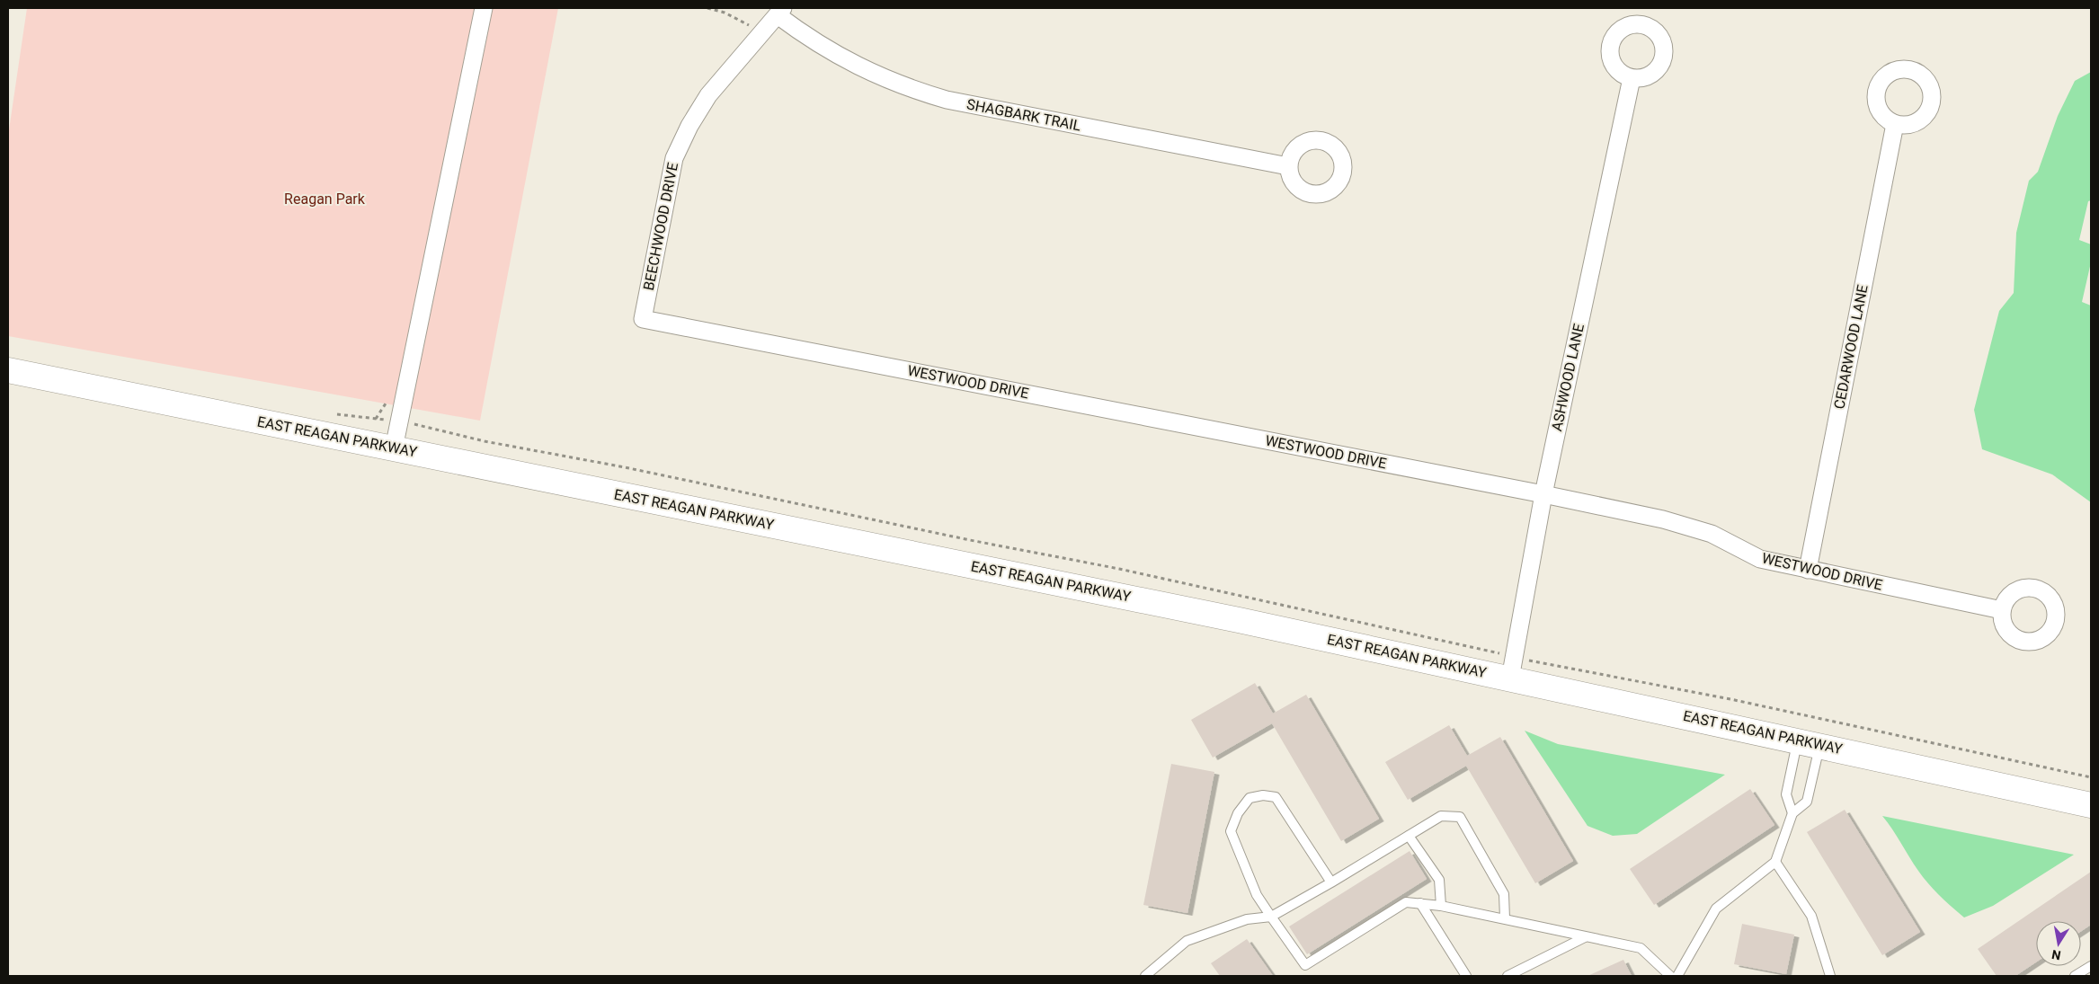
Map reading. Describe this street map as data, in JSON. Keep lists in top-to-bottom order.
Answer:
{
  "streets": {
    "street": [
      "SHAGBARK TRAIL",
      "BEECHWOOD DRIVE",
      "CEDARWOOD LANE",
      "ASHWOOD LANE",
      "WESTWOOD DRIVE",
      "EAST REAGAN PARKWAY"
    ]
  },
  "crossings": [
    ["SHAGBARK TRAIL", "BEECHWOOD DRIVE"],
    ["BEECHWOOD DRIVE", "WESTWOOD DRIVE"],
    ["CEDARWOOD LANE", "WESTWOOD DRIVE"],
    ["ASHWOOD LANE", "WESTWOOD DRIVE"],
    ["ASHWOOD LANE", "EAST REAGAN PARKWAY"]
  ],
  "parks": ["Reagan Park"],
  "north": "bottom"
}
